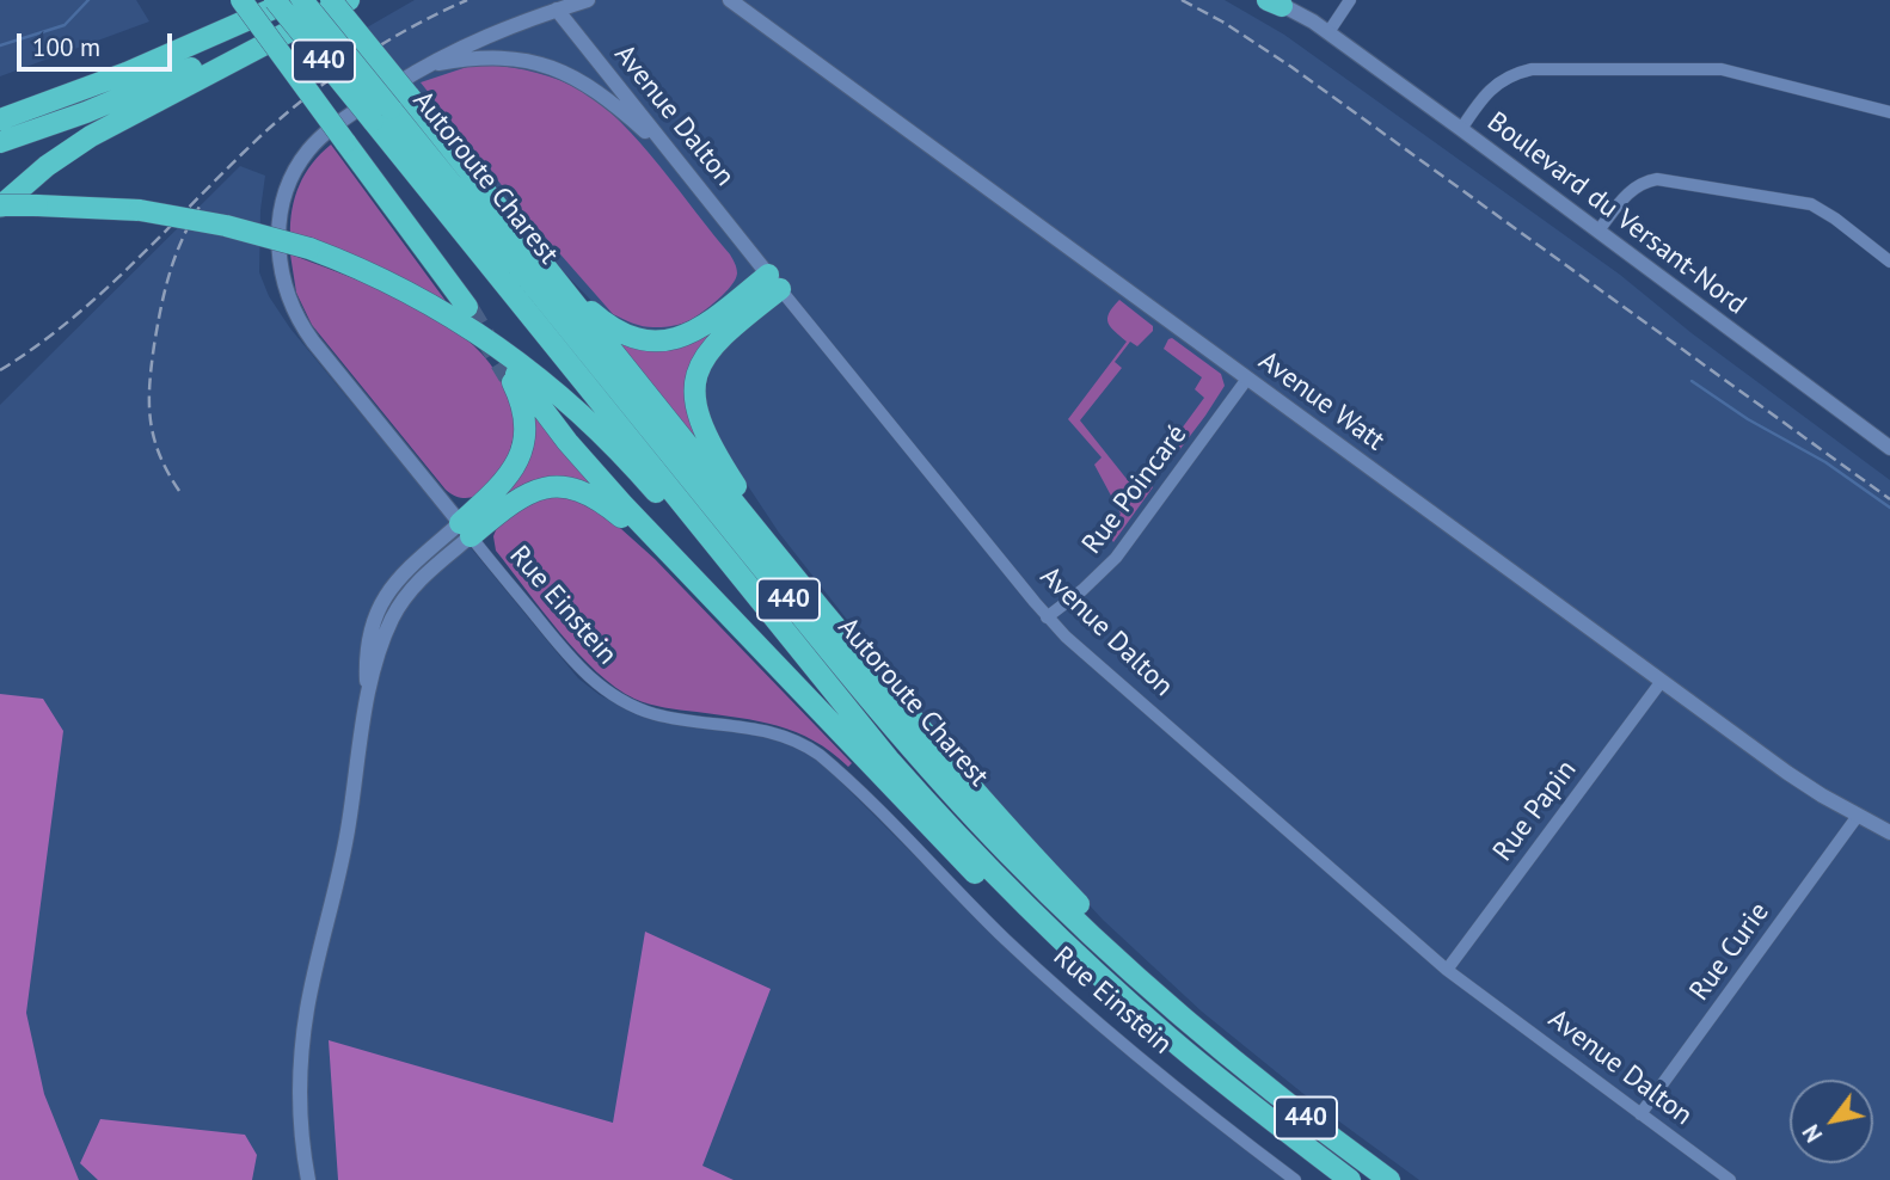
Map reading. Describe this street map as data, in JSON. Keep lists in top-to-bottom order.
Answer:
{
  "streets": {
    "highway": ["440", "Autoroute Charest"],
    "street": [
      "Avenue Dalton",
      "Boulevard du Versant-Nord",
      "Avenue Watt",
      "Rue Poincaré",
      "Rue Einstein",
      "Rue Papin",
      "Rue Curie"
    ]
  },
  "crossings": [
    ["Avenue Dalton", "Rue Poincaré"],
    ["Avenue Dalton", "Rue Einstein"],
    ["Avenue Dalton", "Rue Papin"],
    ["Avenue Dalton", "Rue Curie"],
    ["Avenue Watt", "Rue Poincaré"],
    ["Avenue Watt", "Rue Papin"],
    ["Avenue Watt", "Rue Curie"]
  ],
  "scale_bar": "100 m",
  "north": "bottom left"
}
